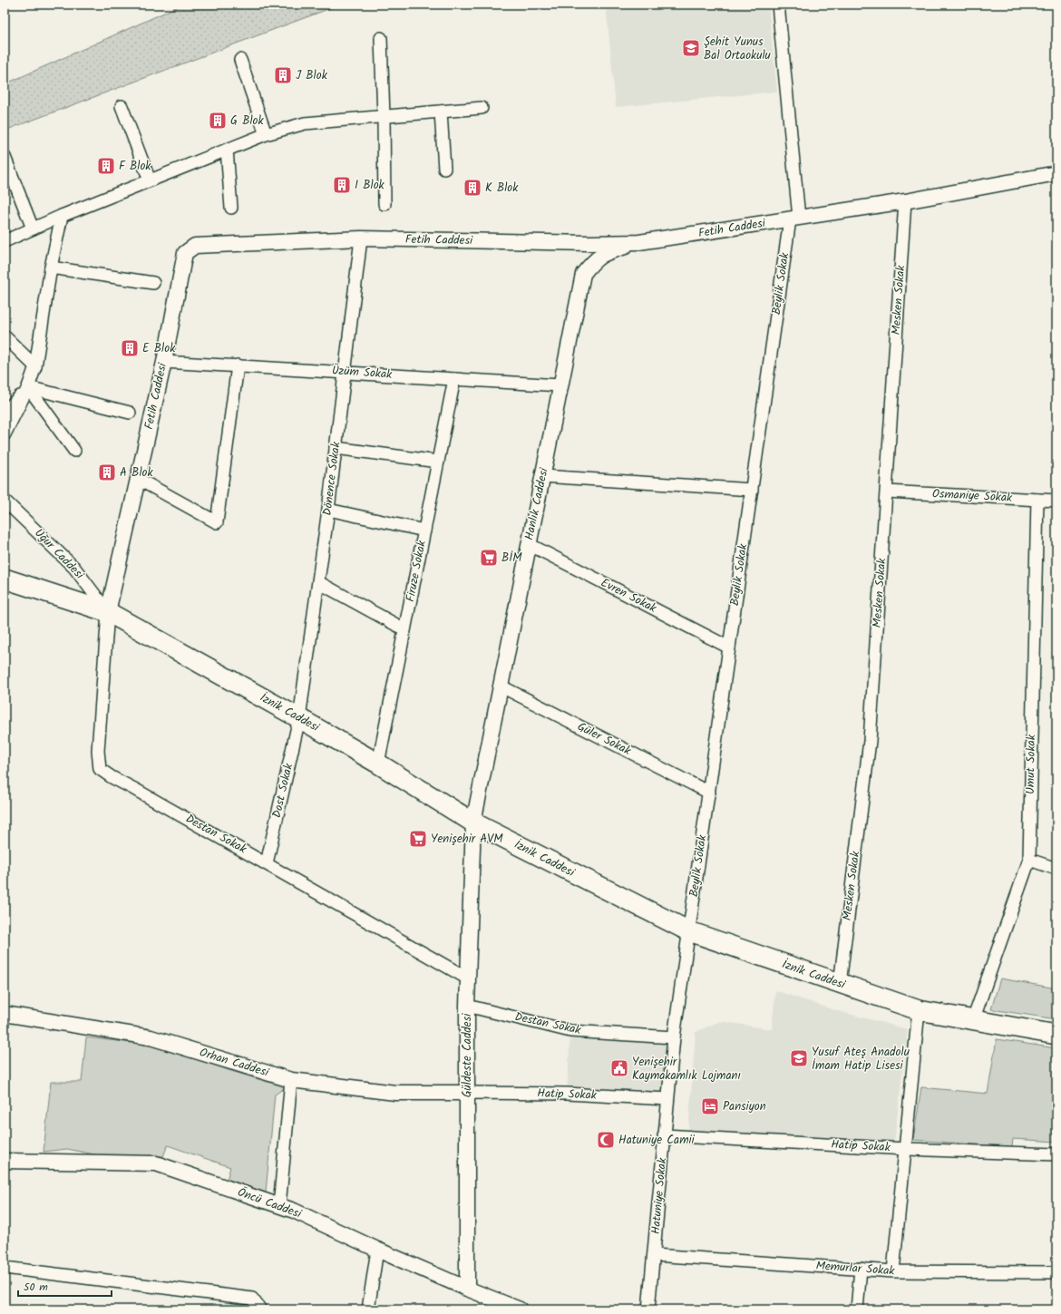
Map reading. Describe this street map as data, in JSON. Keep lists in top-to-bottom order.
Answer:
{
  "streets": {
    "main road": ["İznik Caddesi"],
    "street": [
      "Fetih Caddesi",
      "Beylik Sokak",
      "Mesken Sokak",
      "Üzüm Sokak",
      "Dönence Sokak",
      "Osmaniye Sokak",
      "Hanlık Caddesi",
      "Uğur Caddesi",
      "Firuze Sokak",
      "Evren Sokak",
      "Güler Sokak",
      "Umut Sokak",
      "Dost Sokak",
      "Destan Sokak",
      "Güldeste Caddesi",
      "Orhan Caddesi",
      "Hatip Sokak",
      "Hatuniye Sokak",
      "Öncü Caddesi",
      "Memurlar Sokak"
    ]
  },
  "crossings": [
    ["Fetih Caddesi", "Beylik Sokak"],
    ["Fetih Caddesi", "Mesken Sokak"],
    ["Fetih Caddesi", "Üzüm Sokak"],
    ["Fetih Caddesi", "Dönence Sokak"],
    ["Fetih Caddesi", "Hanlık Caddesi"],
    ["Fetih Caddesi", "Uğur Caddesi"],
    ["Fetih Caddesi", "İznik Caddesi"],
    ["Fetih Caddesi", "Destan Sokak"],
    ["Beylik Sokak", "Evren Sokak"],
    ["Beylik Sokak", "İznik Caddesi"],
    ["Beylik Sokak", "Güler Sokak"],
    ["Beylik Sokak", "Hatuniye Sokak"],
    ["Mesken Sokak", "Osmaniye Sokak"],
    ["Mesken Sokak", "İznik Caddesi"],
    ["Üzüm Sokak", "Dönence Sokak"],
    ["Üzüm Sokak", "Hanlık Caddesi"],
    ["Üzüm Sokak", "Firuze Sokak"],
    ["Dönence Sokak", "İznik Caddesi"],
    ["Dönence Sokak", "Dost Sokak"],
    ["Osmaniye Sokak", "Umut Sokak"],
    ["Hanlık Caddesi", "Evren Sokak"],
    ["Hanlık Caddesi", "İznik Caddesi"],
    ["Hanlık Caddesi", "Güler Sokak"],
    ["Hanlık Caddesi", "Güldeste Caddesi"],
    ["Uğur Caddesi", "İznik Caddesi"],
    ["Uğur Caddesi", "Destan Sokak"],
    ["Firuze Sokak", "İznik Caddesi"],
    ["İznik Caddesi", "Umut Sokak"],
    ["İznik Caddesi", "Dost Sokak"],
    ["İznik Caddesi", "Destan Sokak"],
    ["İznik Caddesi", "Güldeste Caddesi"],
    ["İznik Caddesi", "Hatuniye Sokak"],
    ["Dost Sokak", "Destan Sokak"],
    ["Destan Sokak", "Güldeste Caddesi"],
    ["Destan Sokak", "Hatuniye Sokak"],
    ["Güldeste Caddesi", "Orhan Caddesi"],
    ["Güldeste Caddesi", "Hatip Sokak"],
    ["Güldeste Caddesi", "Öncü Caddesi"],
    ["Orhan Caddesi", "Hatip Sokak"],
    ["Hatip Sokak", "Hatuniye Sokak"],
    ["Hatuniye Sokak", "Memurlar Sokak"]
  ],
  "places": {
    "school or university": ["Şehit Yunus Bal Ortaokulu", "Yusuf Ateş Anadolu İmam Hatip Lisesi"],
    "building": [
      "J Blok",
      "G Blok",
      "F Blok",
      "I Blok",
      "K Blok",
      "E Blok",
      "A Blok"
    ],
    "supermarket": ["BİM", "Yenişehir AVM"],
    "public building": ["Yenişehir Kaymakamlık Lojmanı"],
    "hotel": ["Pansiyon"],
    "mosque": ["Hatuniye Camii"]
  },
  "scale_bar": "50 m"
}
